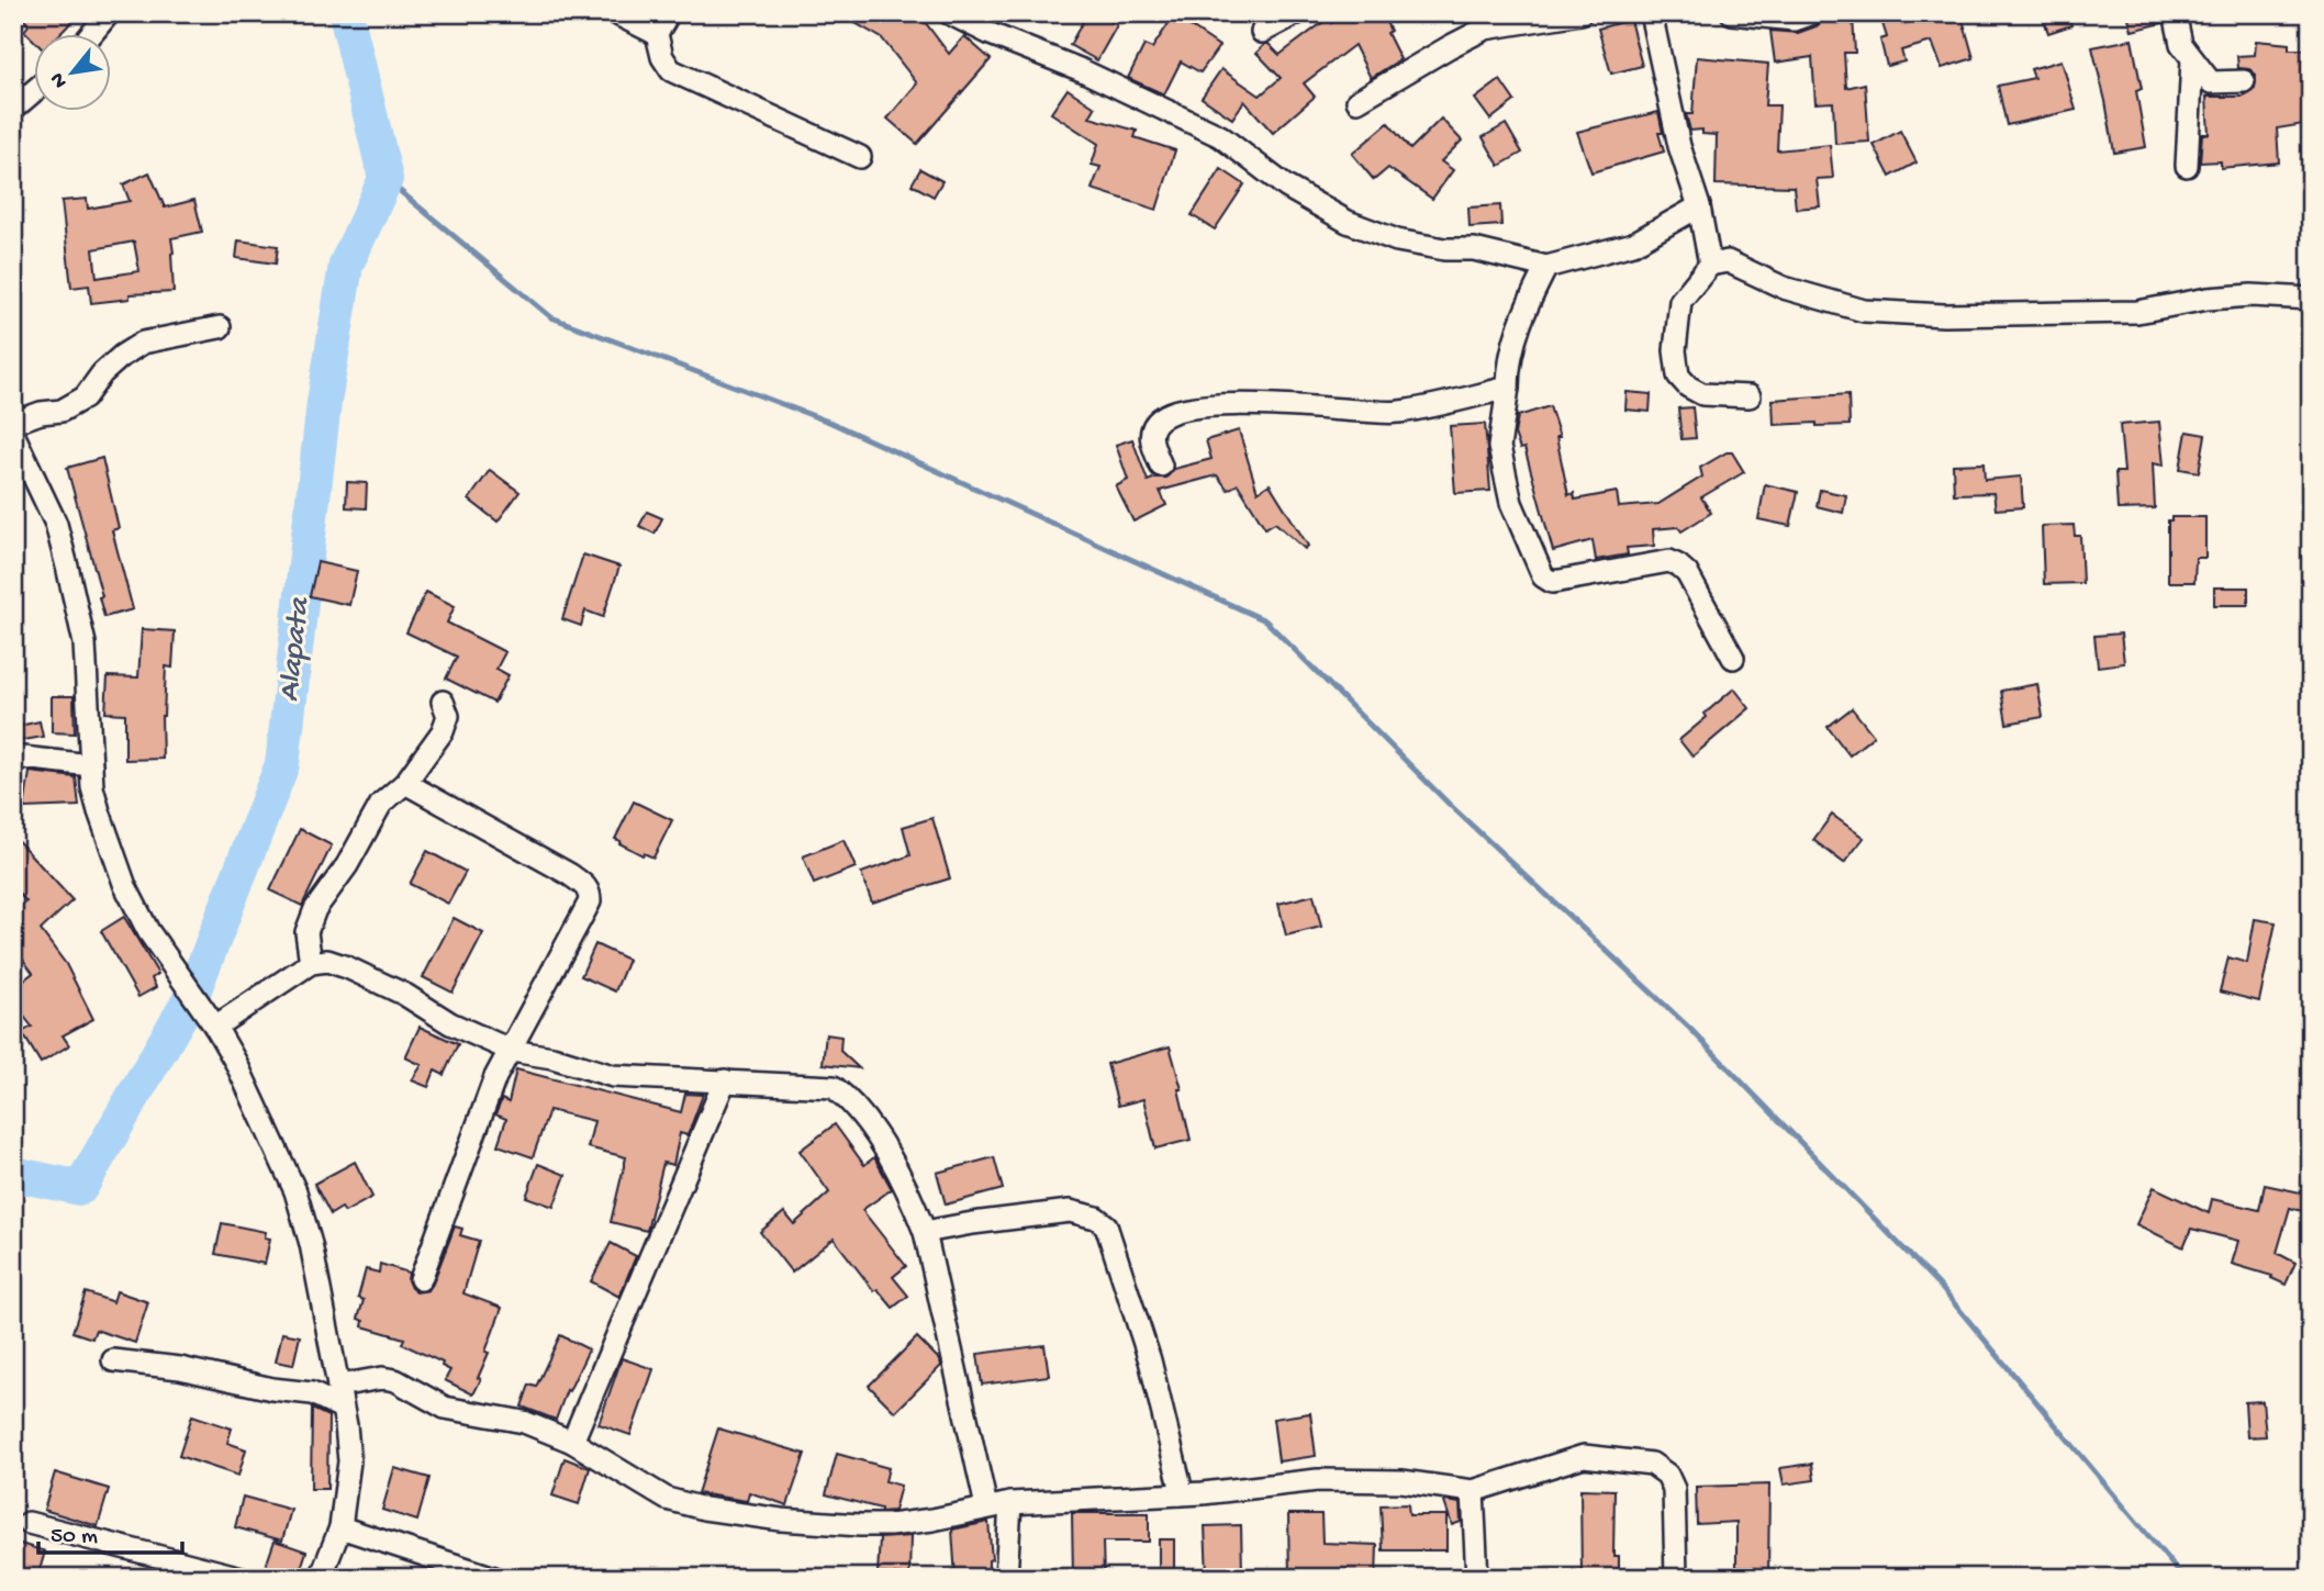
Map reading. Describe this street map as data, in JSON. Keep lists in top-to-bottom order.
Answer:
{
  "water": ["Alapata"],
  "scale_bar": "50 m",
  "north": "bottom left"
}
